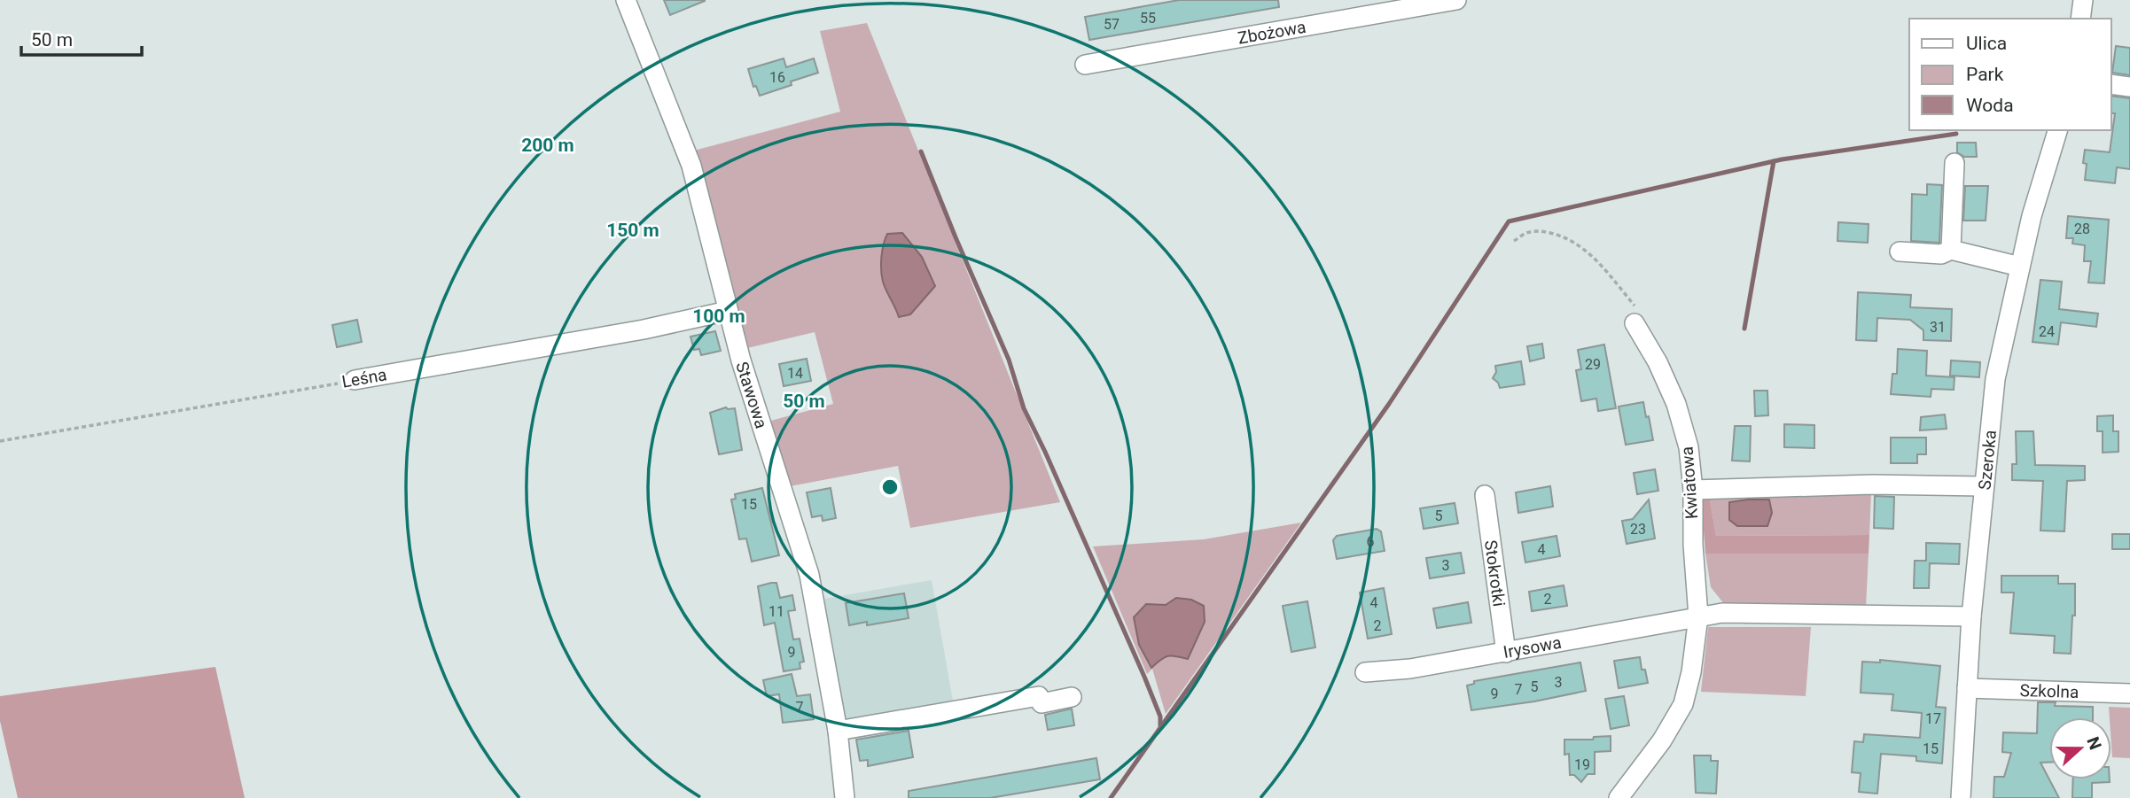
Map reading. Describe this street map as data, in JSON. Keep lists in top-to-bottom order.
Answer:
{
  "streets": {
    "street": [
      "Zbożowa",
      "Leśna",
      "Stawowa",
      "Szeroka",
      "Kwiatowa",
      "Stokrotki",
      "Irysowa",
      "Szkolna"
    ]
  },
  "crossings": [
    ["Leśna", "Stawowa"],
    ["Szeroka", "Szkolna"],
    ["Kwiatowa", "Irysowa"],
    ["Stokrotki", "Irysowa"]
  ],
  "house_numbers": [
    "55",
    "57",
    "16",
    "28",
    "31",
    "24",
    "29",
    "14",
    "15",
    "5",
    "23",
    "6",
    "4",
    "3",
    "2",
    "4",
    "11",
    "2",
    "9",
    "3",
    "5",
    "7",
    "9",
    "7",
    "17",
    "15",
    "19"
  ],
  "legend": ["Ulica", "Park", "Woda"],
  "scale_bar": "50 m",
  "north": "right",
  "rings": [
    "200 m",
    "150 m",
    "100 m",
    "50 m"
  ]
}
